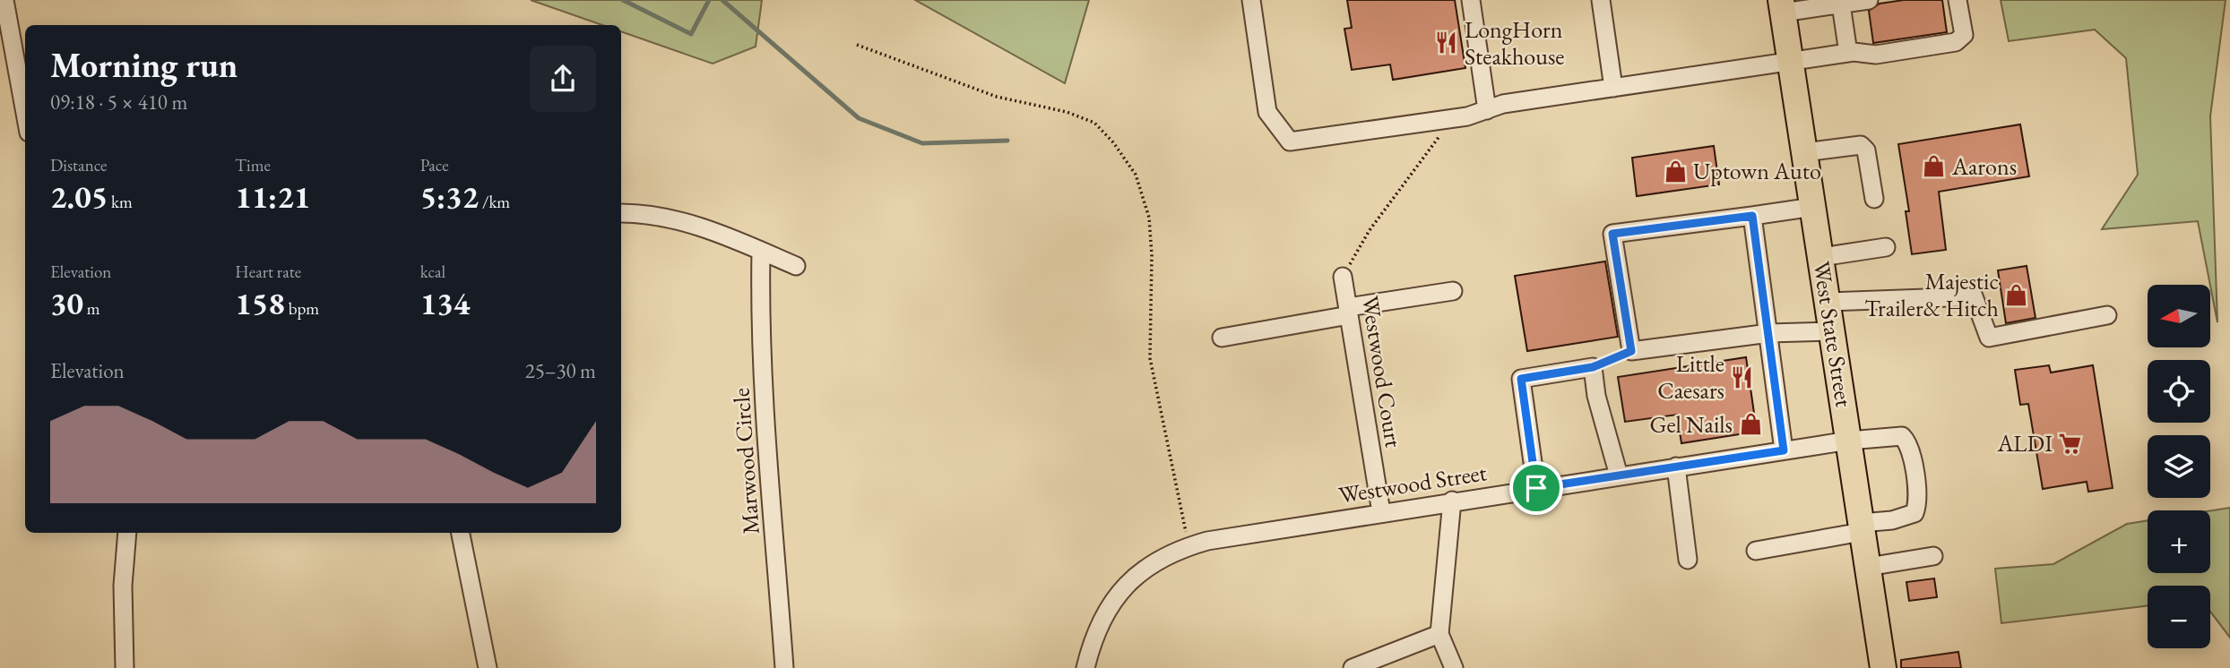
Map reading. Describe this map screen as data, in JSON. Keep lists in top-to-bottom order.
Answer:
{
  "streets": {
    "highway": ["West State Street"],
    "street": ["Westwood Court", "Marwood Circle", "Westwood Street"]
  },
  "crossings": [
    ["West State Street", "Westwood Street"],
    ["Westwood Court", "Westwood Street"]
  ],
  "places": {
    "restaurant": ["LongHorn Steakhouse", "Little Caesars"],
    "shop": [
      "Aarons",
      "Uptown Auto",
      "Majestic Trailer& Hitch",
      "Gel Nails"
    ],
    "supermarket": ["ALDI"]
  },
  "north": "left",
  "page": {
    "heading": ["Morning run", "09:18 · 5 × 410 m"],
    "stats": [
      ["Distance", "2.05 km"],
      ["Time", "11:21"],
      ["Pace", "5:32 /km"],
      ["Elevation", "30 m"],
      ["Heart rate", "158 bpm"],
      ["kcal", "134"]
    ],
    "map_buttons": ["+", "−"],
    "chart": ["Elevation", "25–30 m"]
  }
}
